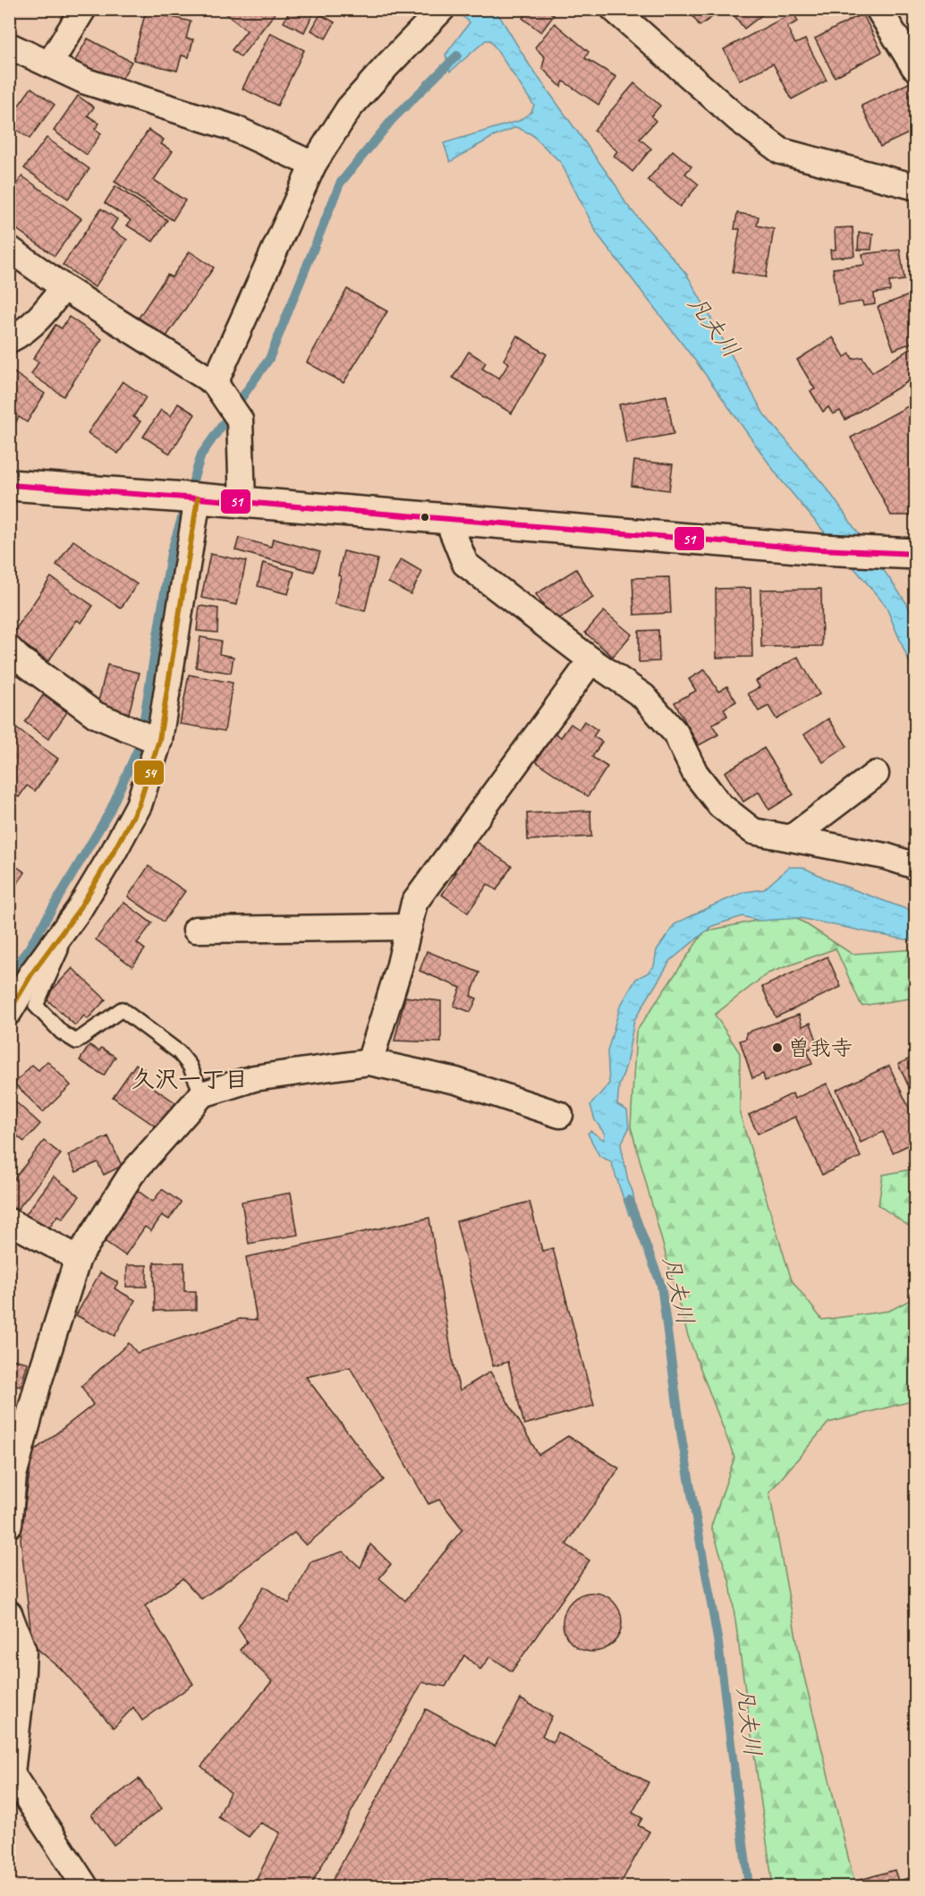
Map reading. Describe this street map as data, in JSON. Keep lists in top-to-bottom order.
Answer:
{
  "districts": ["久沢一丁目"],
  "water": ["凡夫川"],
  "places": ["曽我寺"],
  "lines": ["transit line 51", "transit line 54"]
}
